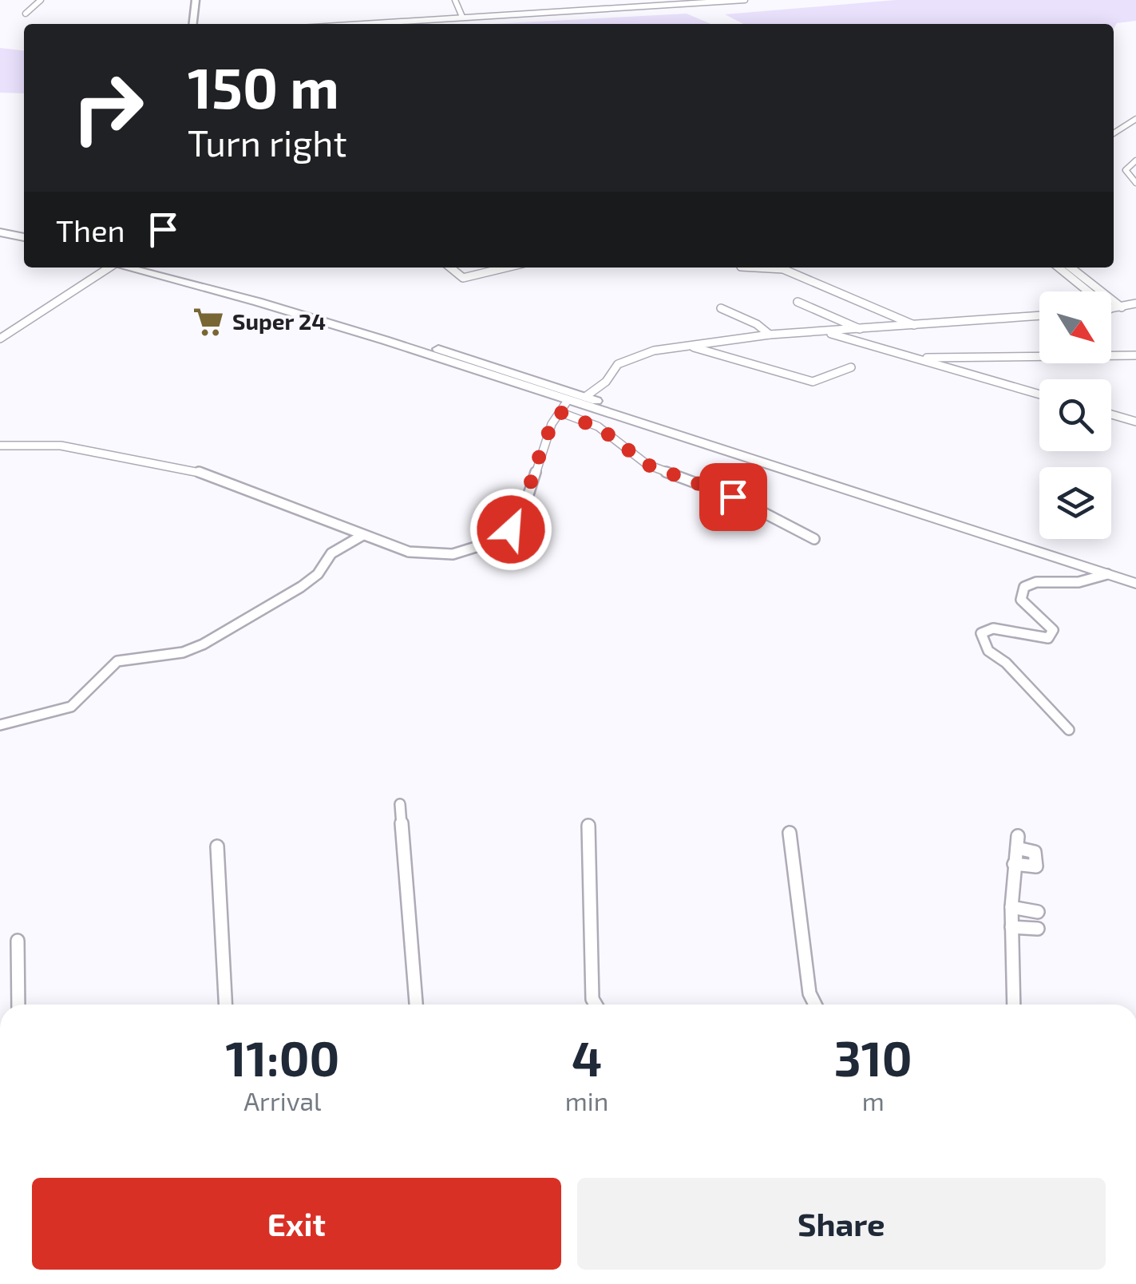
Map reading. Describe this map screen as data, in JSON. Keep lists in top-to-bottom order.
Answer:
{
  "places": {
    "supermarket": ["Super 24"]
  },
  "north": "bottom right",
  "page": {
    "turn": ["150 m", "Turn right"],
    "then": "Then",
    "eta": [
      "11:00",
      "Arrival",
      "4",
      "min",
      "310",
      "m"
    ],
    "buttons": ["Exit", "Share"]
  }
}
